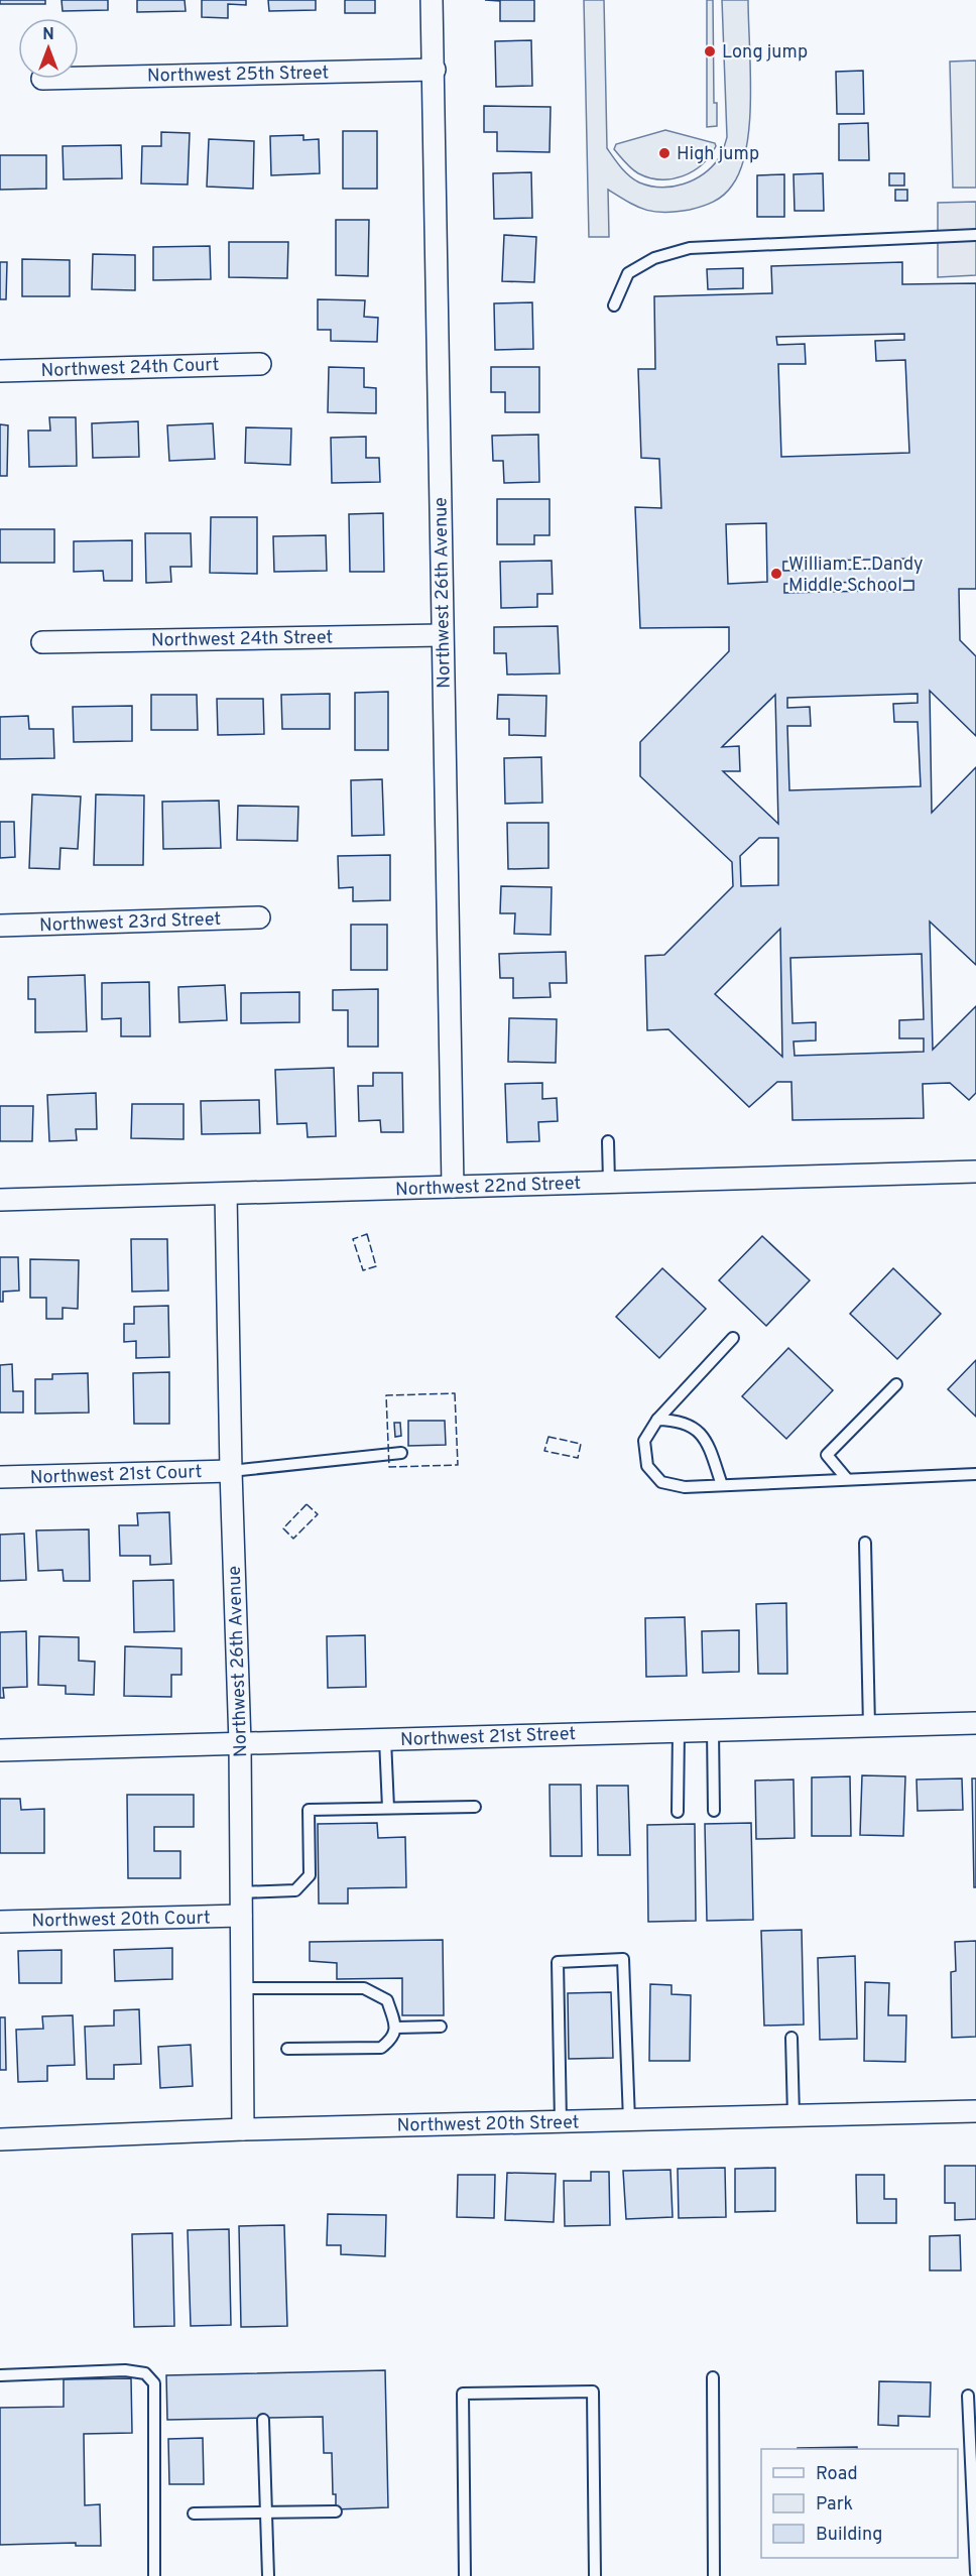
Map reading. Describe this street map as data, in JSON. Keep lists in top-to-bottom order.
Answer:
{
  "streets": {
    "street": [
      "Northwest 25th Street",
      "Northwest 24th Court",
      "Northwest 26th Avenue",
      "Northwest 24th Street",
      "Northwest 23rd Street",
      "Northwest 22nd Street",
      "Northwest 21st Court",
      "Northwest 21st Street",
      "Northwest 20th Court",
      "Northwest 20th Street"
    ]
  },
  "crossings": [
    ["Northwest 25th Street", "Northwest 26th Avenue"],
    ["Northwest 26th Avenue", "Northwest 24th Street"],
    ["Northwest 26th Avenue", "Northwest 22nd Street"],
    ["Northwest 26th Avenue", "Northwest 21st Court"],
    ["Northwest 26th Avenue", "Northwest 21st Street"],
    ["Northwest 26th Avenue", "Northwest 20th Court"],
    ["Northwest 26th Avenue", "Northwest 20th Street"]
  ],
  "places": ["Long jump", "High jump", "William E. Dandy Middle School"],
  "legend": ["Road", "Park", "Building"],
  "north": "top"
}
